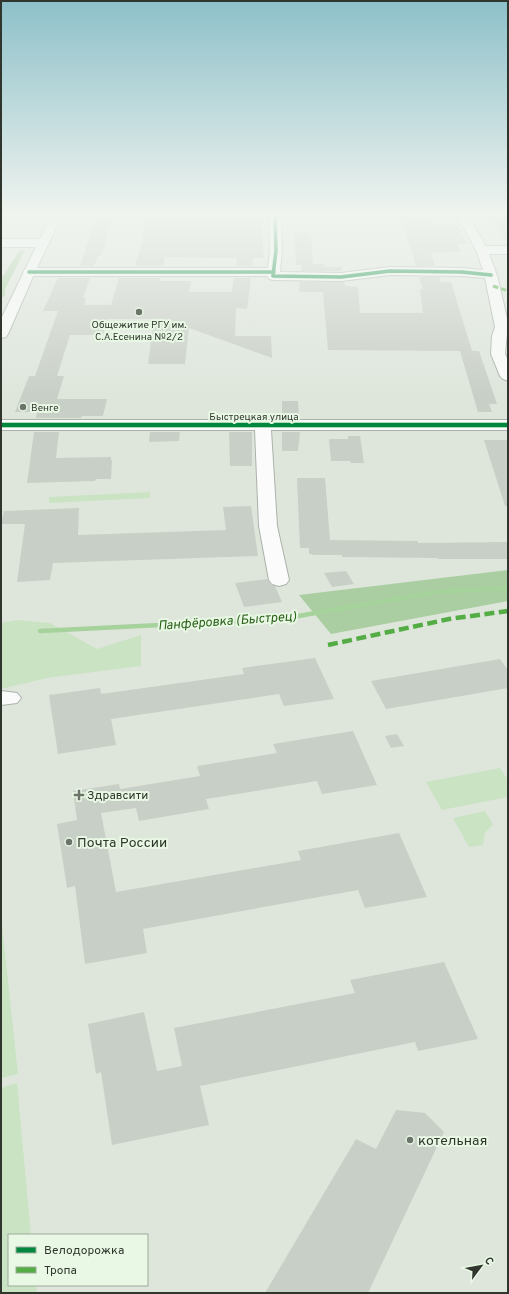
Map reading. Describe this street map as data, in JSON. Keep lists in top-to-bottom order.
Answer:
{
  "streets": {
    "street": ["Быстрецкая улица"]
  },
  "water": ["Панфёровка (Быстрец)"],
  "places": {
    "other": [
      "Общежитие РГУ им. С.А.Есенина №2/2",
      "Венге",
      "Почта России",
      "котельная"
    ],
    "health": ["Здравсити"]
  },
  "legend": ["Велодорожка", "Тропа"],
  "north": "top right"
}
